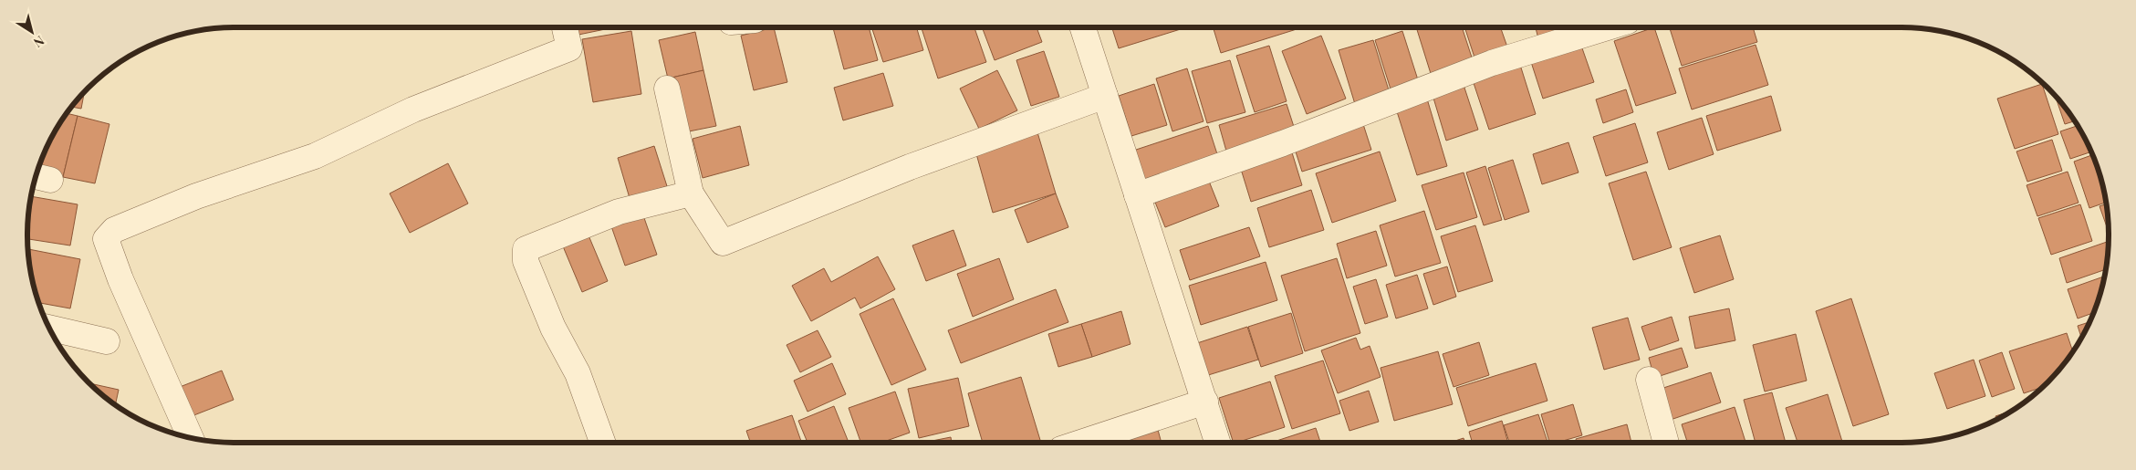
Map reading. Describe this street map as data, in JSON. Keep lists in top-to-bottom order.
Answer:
{
  "north": "bottom right"
}
